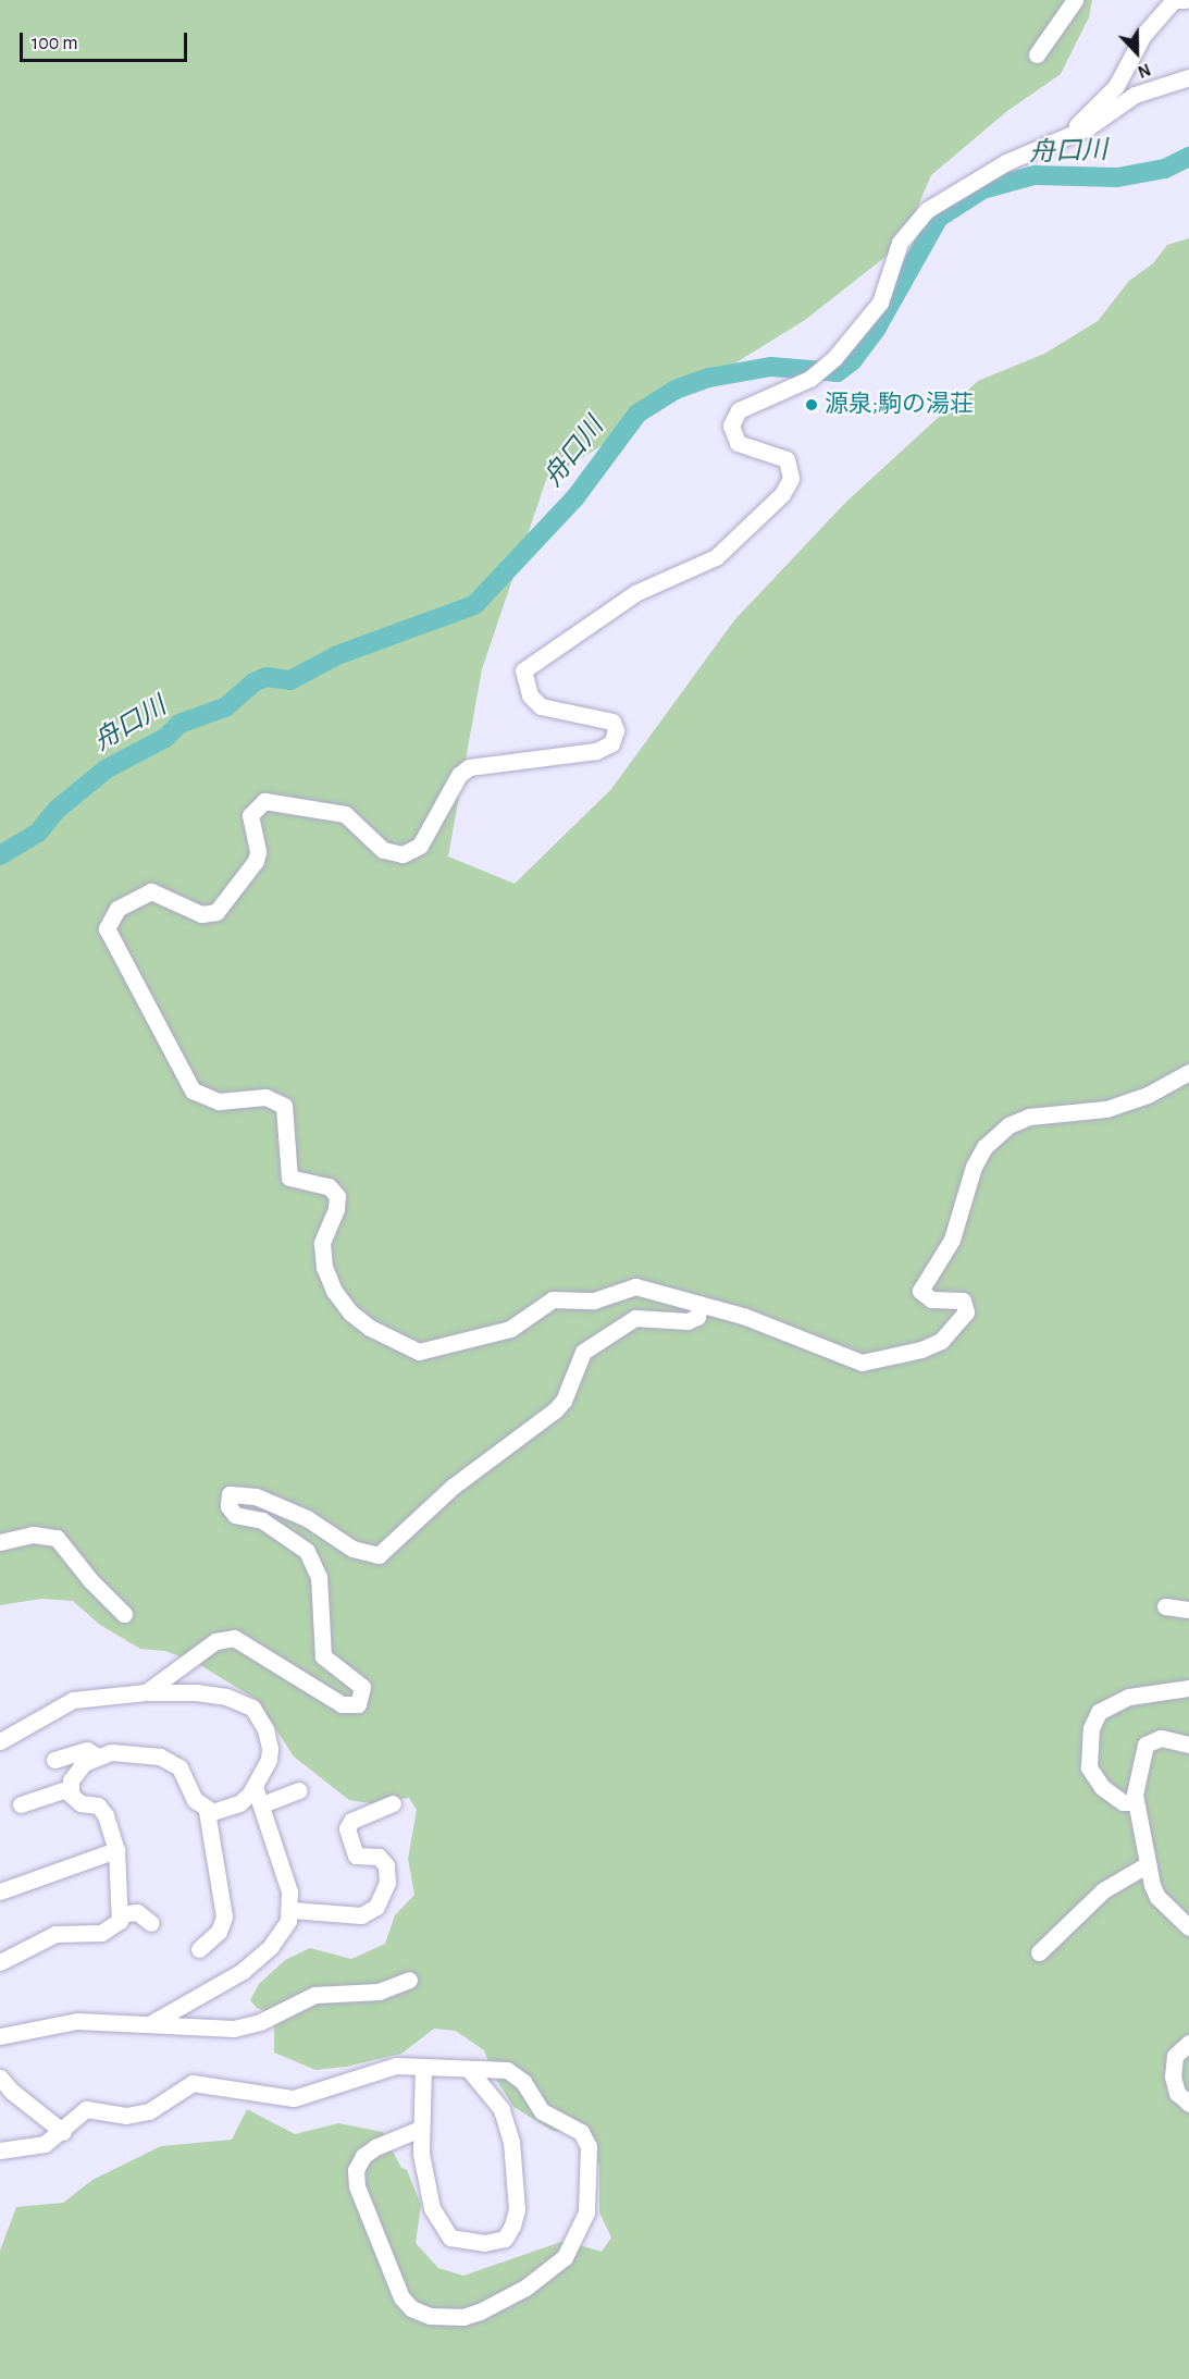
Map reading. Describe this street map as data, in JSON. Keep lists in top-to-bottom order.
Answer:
{
  "water": ["舟口川"],
  "places": ["源泉;駒の湯荘"],
  "scale_bar": "100 m",
  "north": "bottom"
}
